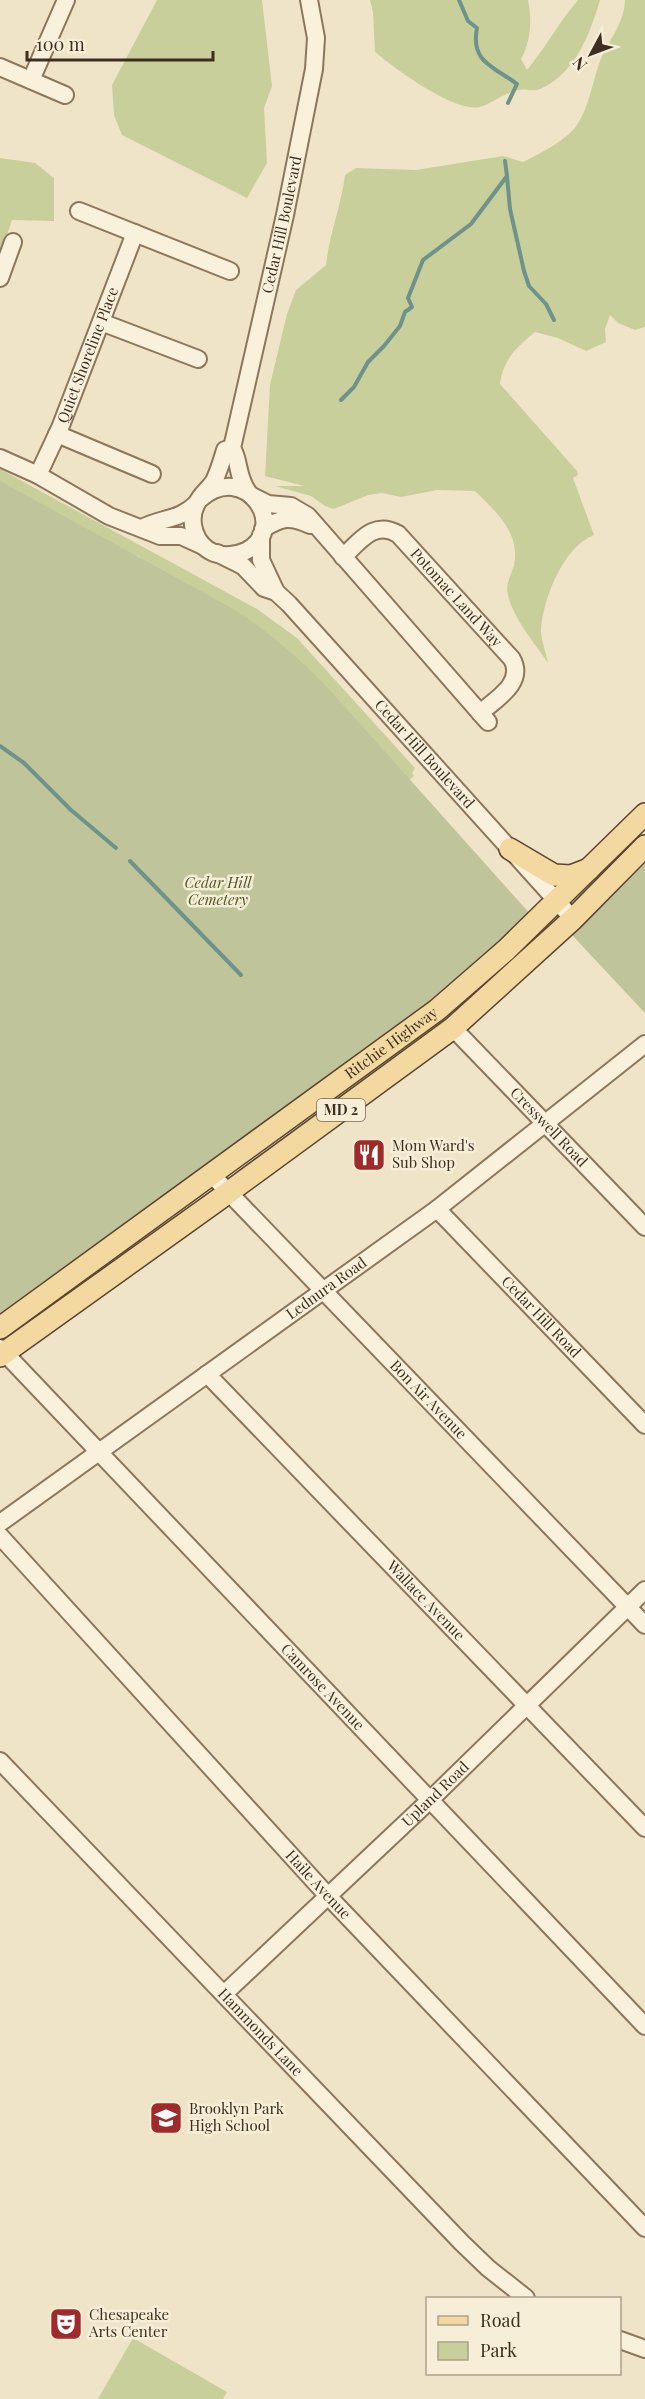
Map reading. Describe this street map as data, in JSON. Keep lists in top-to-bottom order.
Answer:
{
  "streets": {
    "main road": ["Ritchie Highway", "MD 2"],
    "street": [
      "Cedar Hill Boulevard",
      "Quiet Shoreline Place",
      "Potomac Land Way",
      "Cresswell Road",
      "Lednura Road",
      "Cedar Hill Road",
      "Bon Air Avenue",
      "Wallace Avenue",
      "Camrose Avenue",
      "Upland Road",
      "Haile Avenue",
      "Hammonds Lane"
    ]
  },
  "crossings": [
    ["Cedar Hill Boulevard", "Ritchie Highway"],
    ["Ritchie Highway", "Cresswell Road"],
    ["Ritchie Highway", "Bon Air Avenue"],
    ["Ritchie Highway", "Camrose Avenue"],
    ["Cresswell Road", "Lednura Road"],
    ["Lednura Road", "Cedar Hill Road"],
    ["Lednura Road", "Bon Air Avenue"],
    ["Lednura Road", "Wallace Avenue"],
    ["Lednura Road", "Camrose Avenue"],
    ["Bon Air Avenue", "Upland Road"],
    ["Wallace Avenue", "Upland Road"],
    ["Camrose Avenue", "Upland Road"],
    ["Upland Road", "Haile Avenue"],
    ["Upland Road", "Hammonds Lane"]
  ],
  "parks": ["Cedar Hill Cemetery"],
  "places": {
    "restaurant": ["Mom Ward's Sub Shop"],
    "school or university": ["Brooklyn Park High School"],
    "theatre": ["Chesapeake Arts Center"]
  },
  "legend": ["Road", "Park"],
  "scale_bar": "100 m",
  "north": "bottom left"
}
